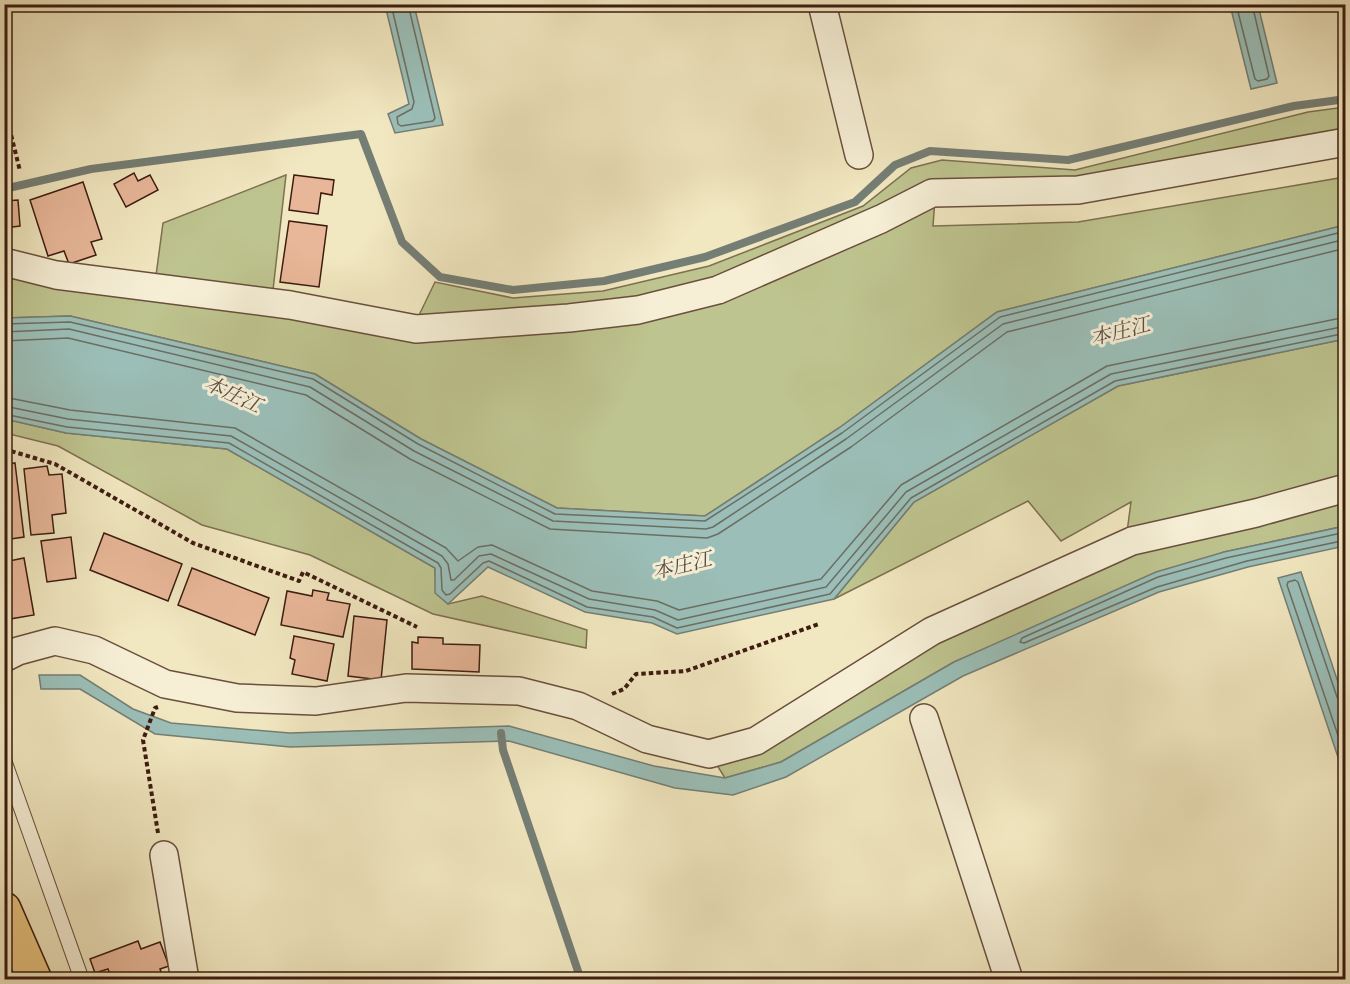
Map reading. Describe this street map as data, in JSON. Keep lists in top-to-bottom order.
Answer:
{
  "water": ["本庄江"]
}
